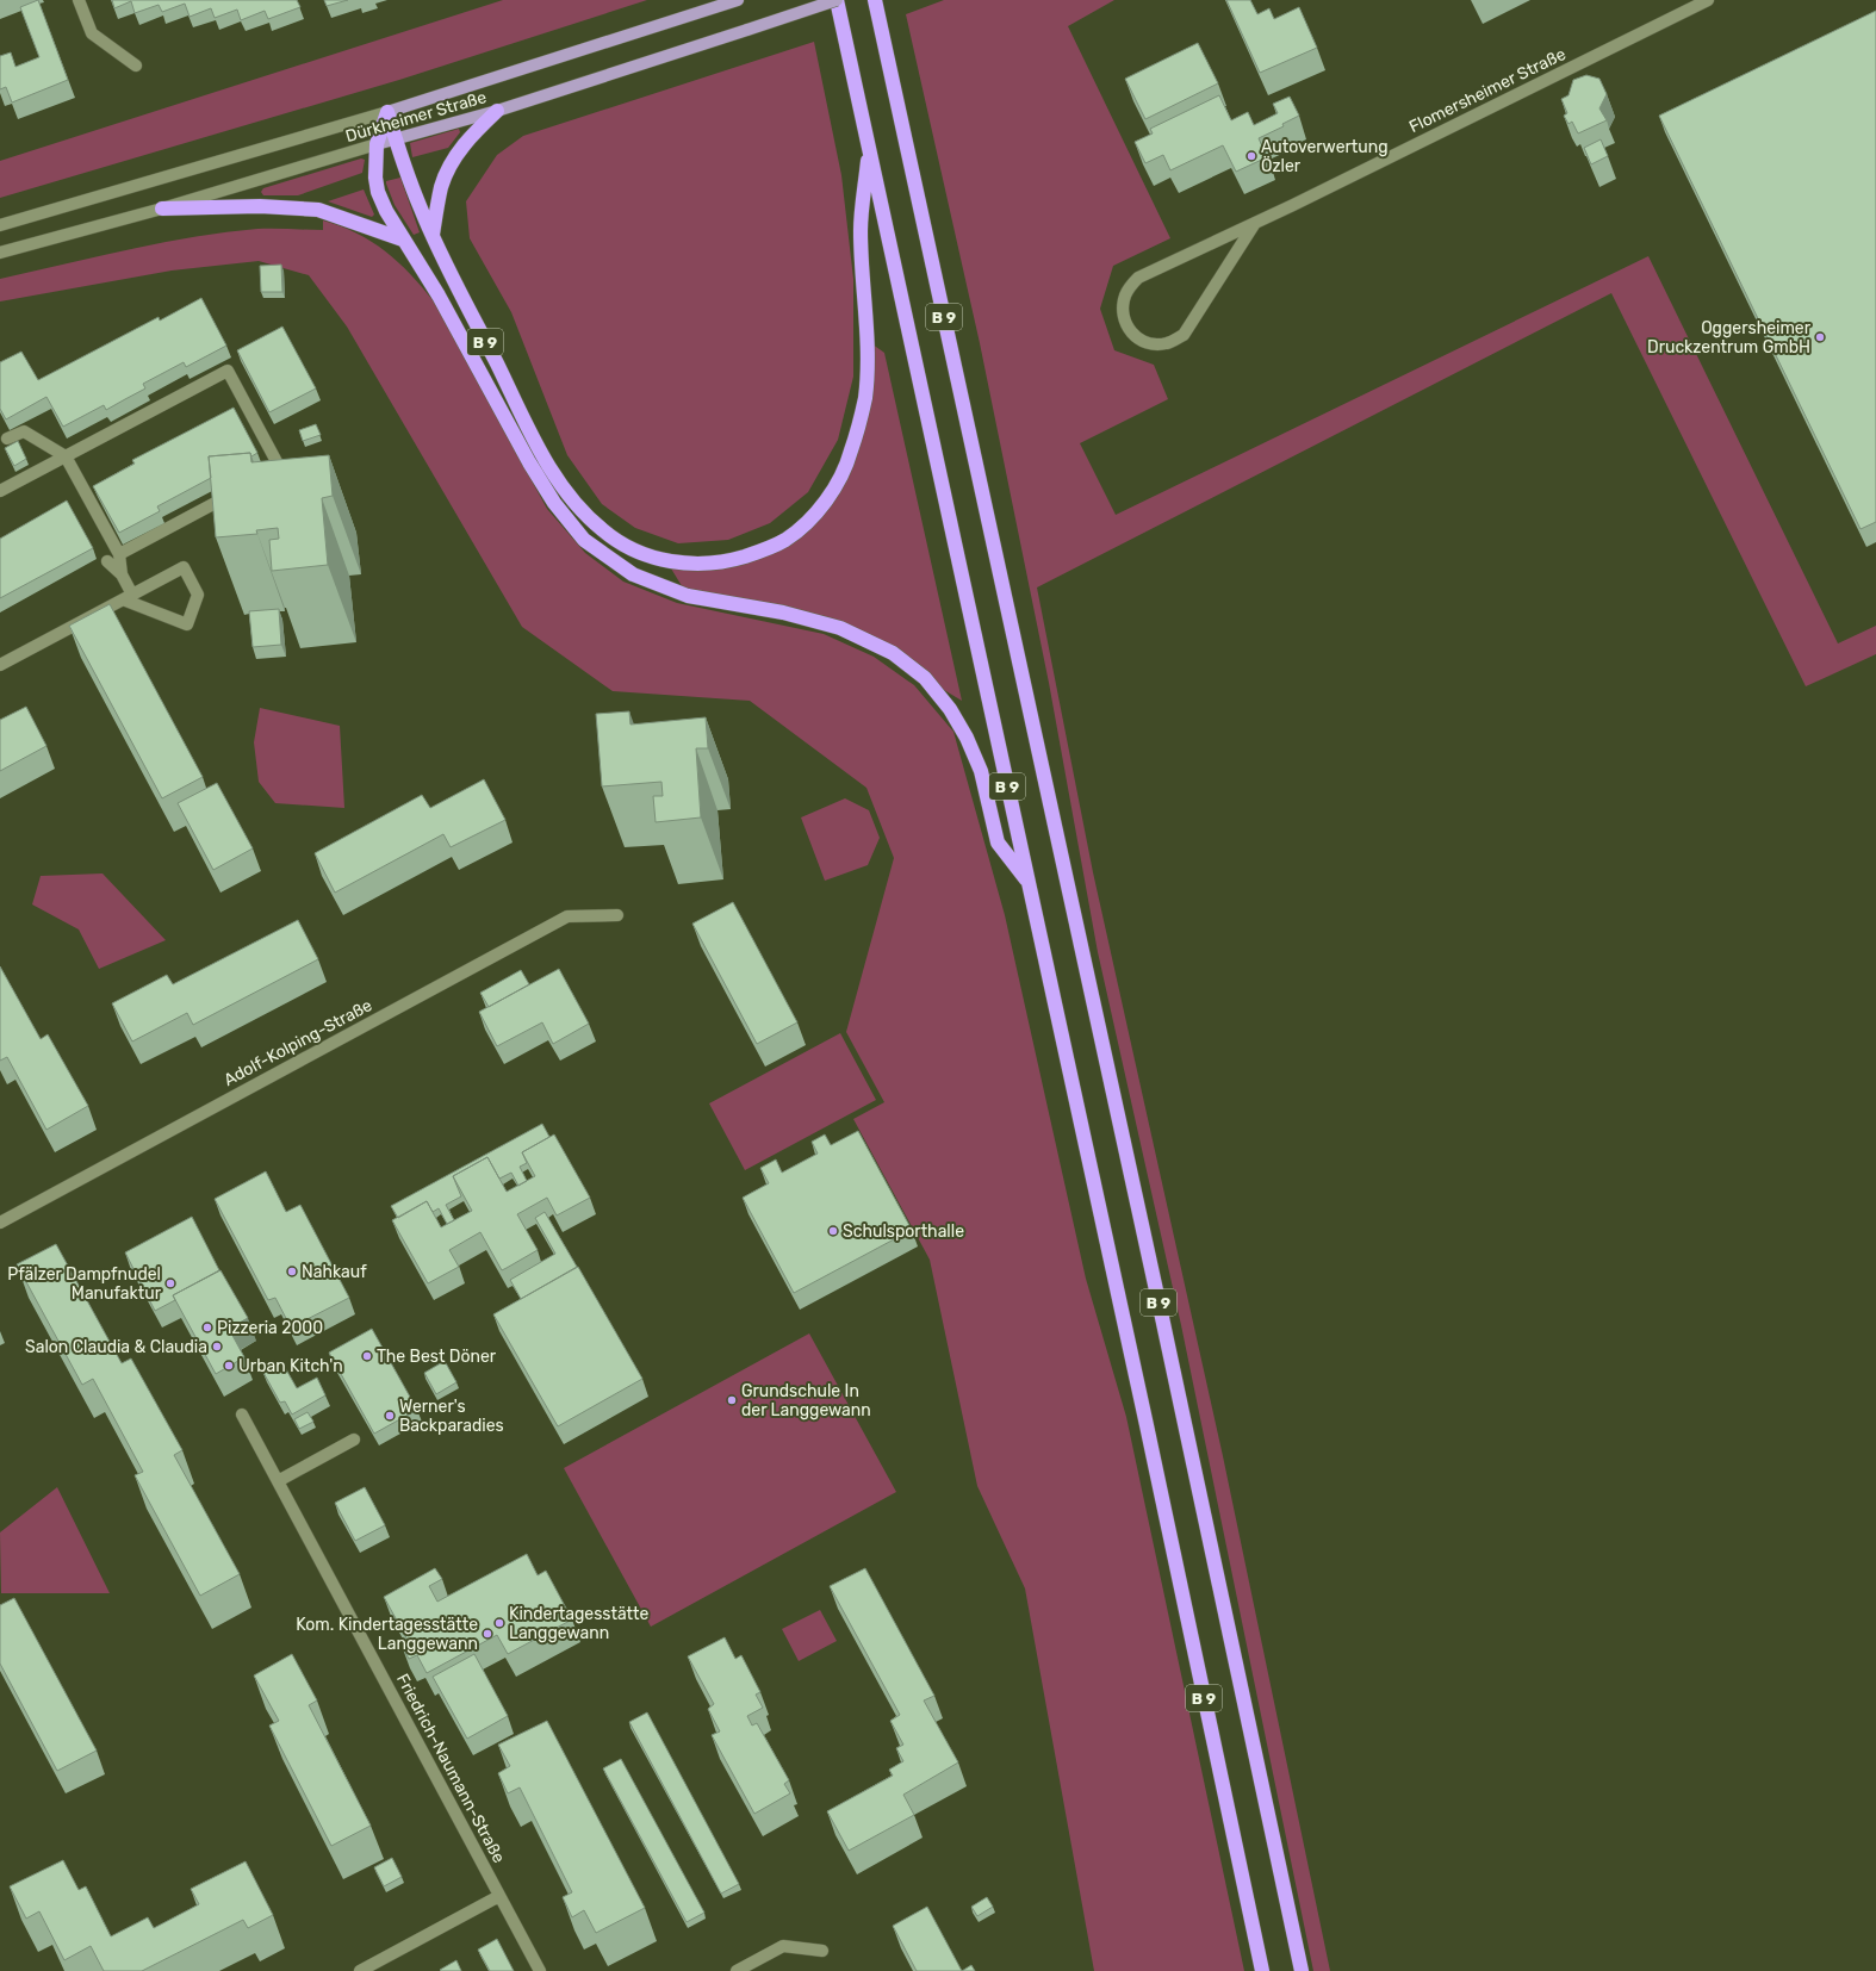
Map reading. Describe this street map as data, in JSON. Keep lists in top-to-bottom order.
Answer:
{
  "streets": {
    "highway": ["B 9"],
    "main road": ["Dürkheimer Straße"],
    "street": ["Flomersheimer Straße", "Adolf-Kolping-Straße", "Friedrich-Naumann-Straße"]
  },
  "crossings": [
    ["Dürkheimer Straße", "B 9"]
  ],
  "places": [
    "Autoverwertung Özler",
    "Oggersheimer Druckzentrum GmbH",
    "Schulsporthalle",
    "Nahkauf",
    "Pfälzer Dampfnudel Manufaktur",
    "Pizzeria 2000",
    "Salon Claudia & Claudia",
    "The Best Döner",
    "Urban Kitch'n",
    "Grundschule In der Langgewann",
    "Werner's Backparadies",
    "Kindertagesstätte Langgewann",
    "Kom. Kindertagesstätte Langgewann"
  ]
}
